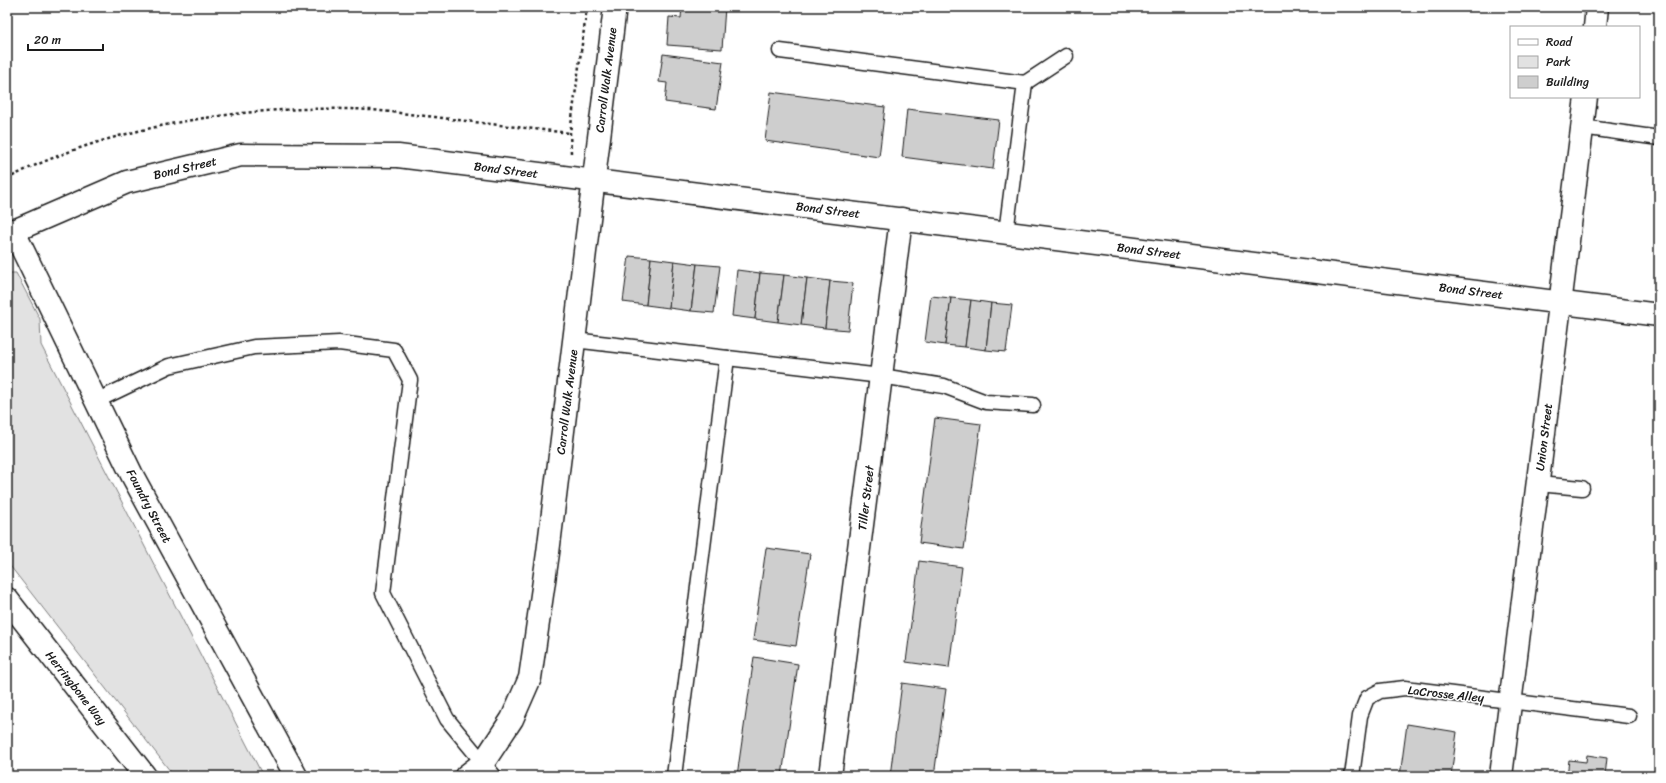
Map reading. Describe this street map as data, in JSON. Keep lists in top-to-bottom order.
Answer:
{
  "streets": {
    "street": [
      "Carroll Walk Avenue",
      "Bond Street",
      "Union Street",
      "Tiller Street",
      "Foundry Street",
      "Herringbone Way"
    ],
    "lane": ["LaCrosse Alley"]
  },
  "crossings": [
    ["Carroll Walk Avenue", "Bond Street"],
    ["Bond Street", "Union Street"],
    ["Bond Street", "Tiller Street"],
    ["Bond Street", "Foundry Street"],
    ["Union Street", "LaCrosse Alley"]
  ],
  "legend": ["Road", "Park", "Building"],
  "scale_bar": "20 m"
}
